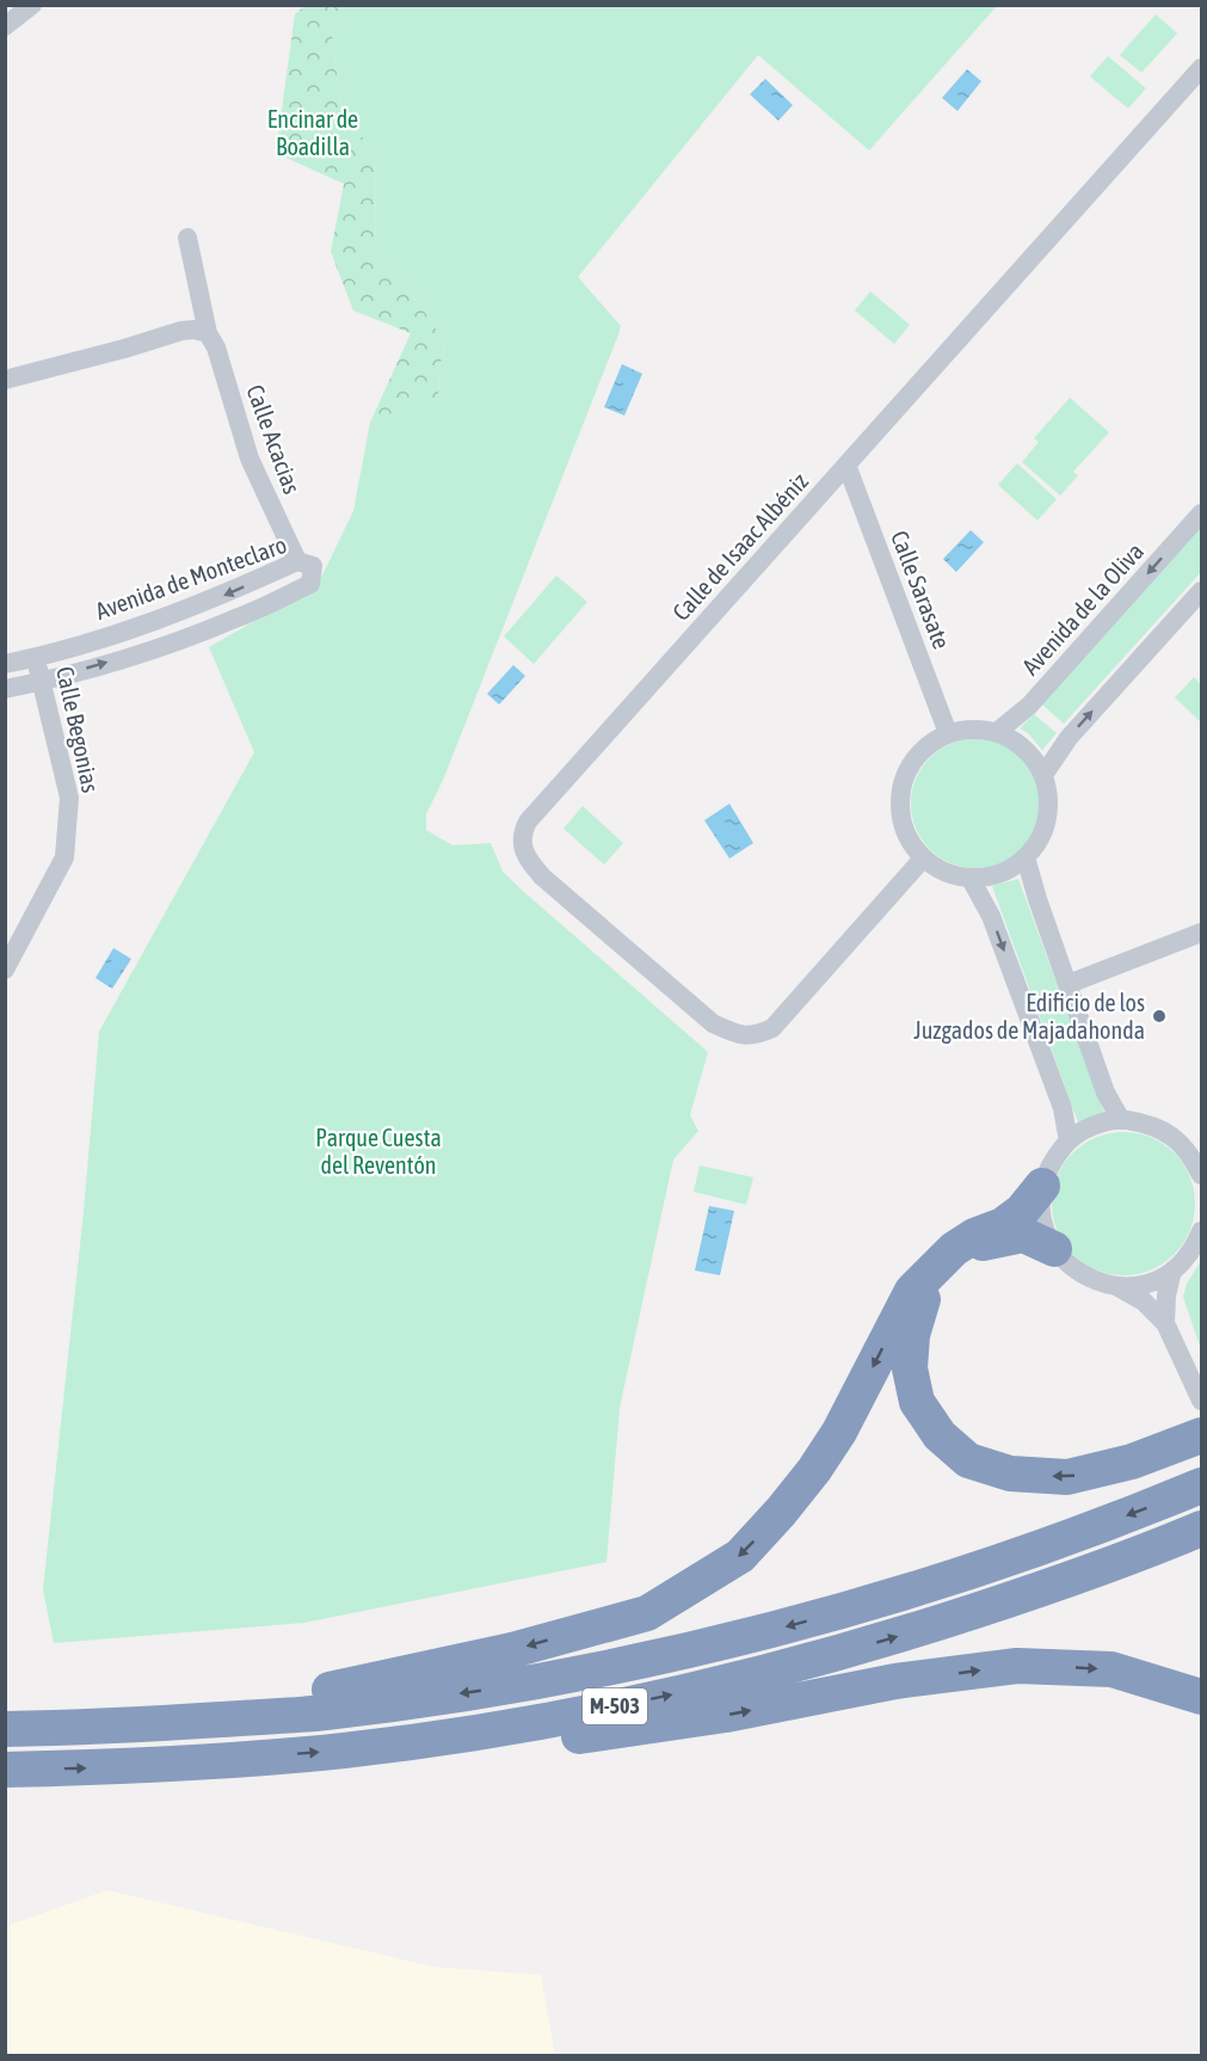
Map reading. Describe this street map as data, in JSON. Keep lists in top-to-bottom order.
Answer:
{
  "streets": {
    "highway": ["M-503"],
    "street": [
      "Calle Acacias",
      "Calle de Isaac Albéniz",
      "Avenida de Monteclaro",
      "Calle Sarasate",
      "Avenida de la Oliva",
      "Calle Begonias"
    ]
  },
  "crossings": [
    ["Calle Acacias", "Avenida de Monteclaro"],
    ["Calle de Isaac Albéniz", "Calle Sarasate"],
    ["Calle de Isaac Albéniz", "Avenida de la Oliva"],
    ["Avenida de Monteclaro", "Calle Begonias"],
    ["Calle Sarasate", "Avenida de la Oliva"]
  ],
  "parks": ["Encinar de Boadilla", "Parque Cuesta del Reventón"],
  "places": ["Edificio de los Juzgados de Majadahonda"]
}
